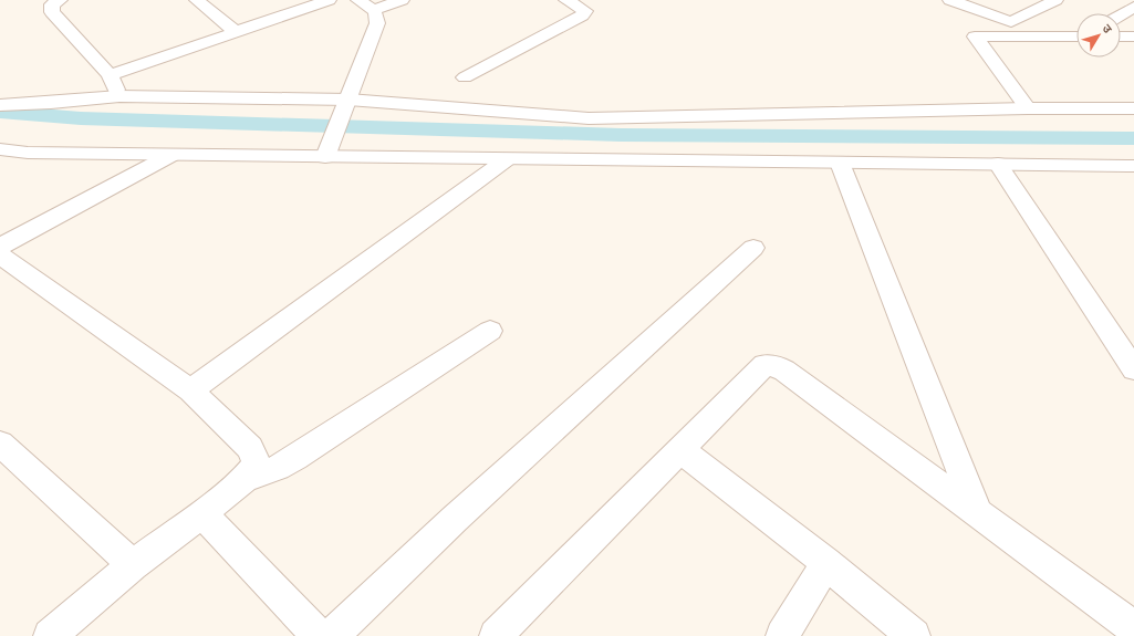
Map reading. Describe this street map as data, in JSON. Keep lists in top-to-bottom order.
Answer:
{
  "north": "top right"
}
